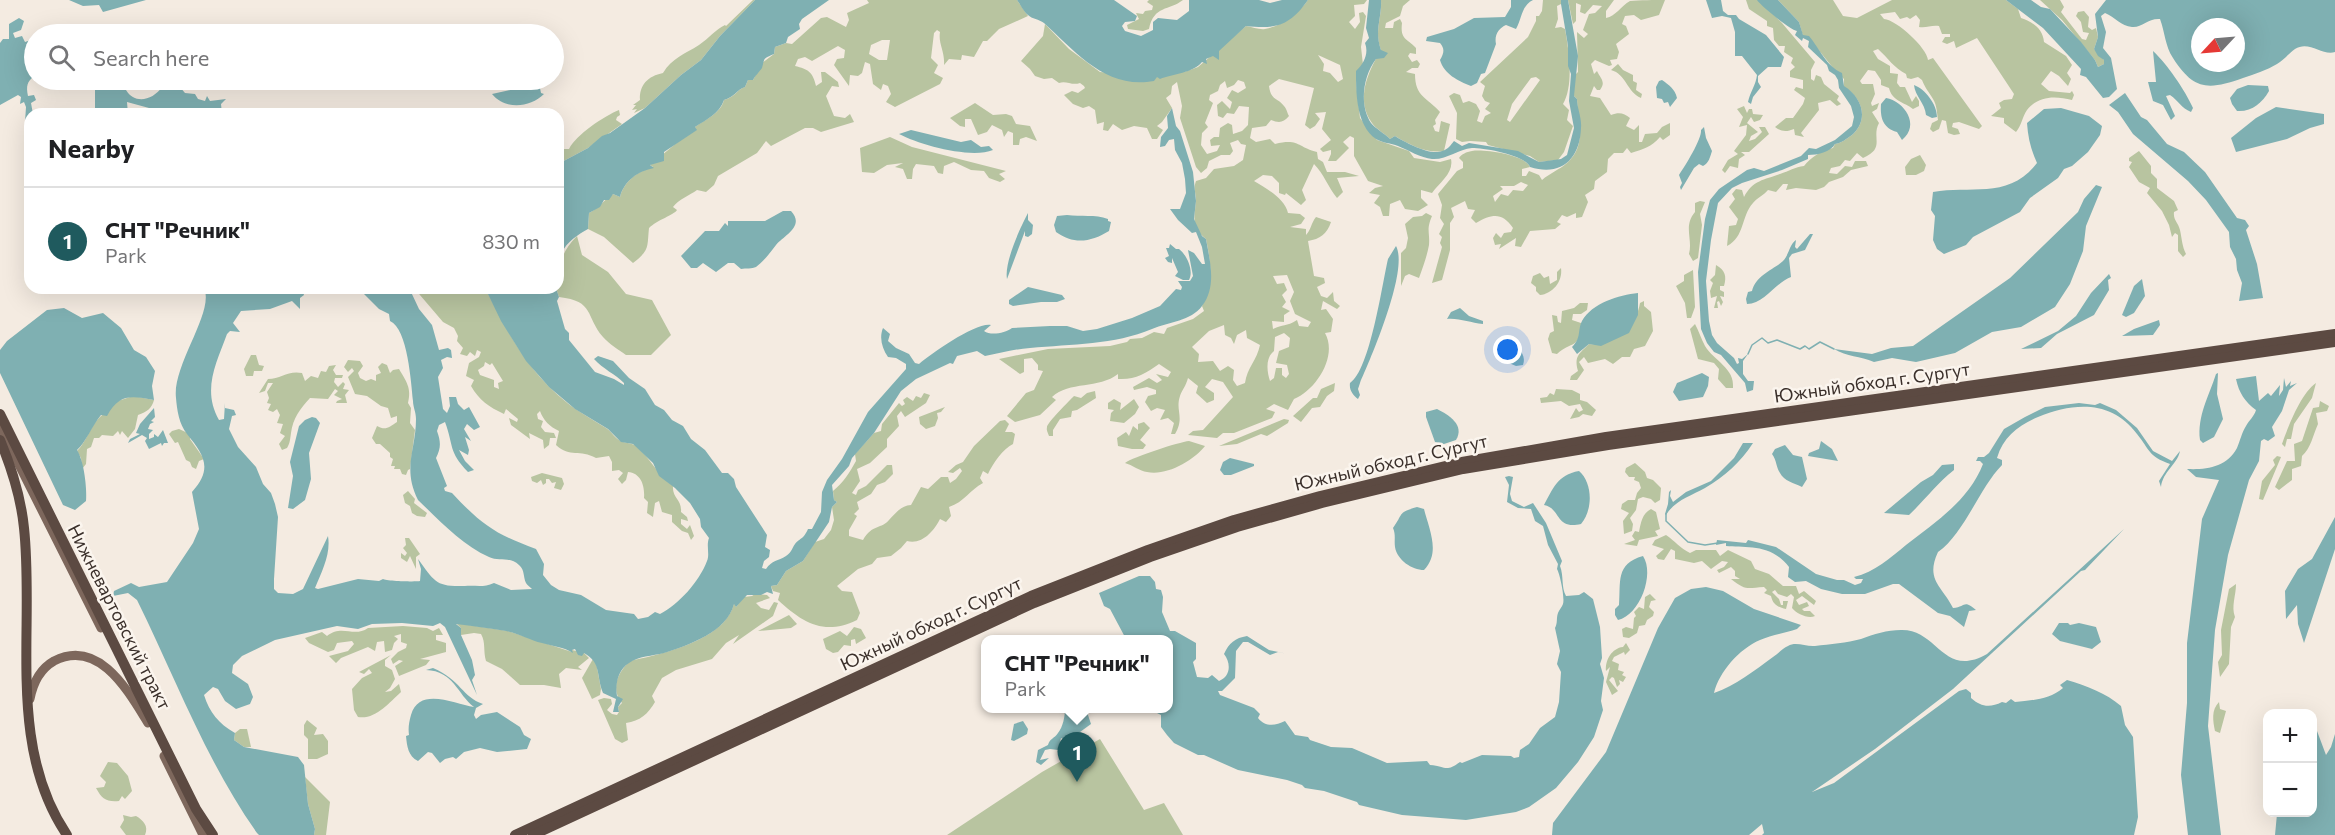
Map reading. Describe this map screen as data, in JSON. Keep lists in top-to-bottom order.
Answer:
{
  "streets": {
    "highway": ["Южный обход г. Сургут", "Нижневартовский тракт"]
  },
  "north": "bottom left",
  "page": {
    "search": "Search here",
    "heading": "Nearby",
    "list": [
      {
        "mark": "1",
        "name": "СНТ \"Речник\"",
        "note": "Park",
        "value": "830 m"
      }
    ],
    "popup": ["СНТ \"Речник\"", "Park"],
    "map_buttons": ["+", "−"],
    "pins": "1"
  }
}
